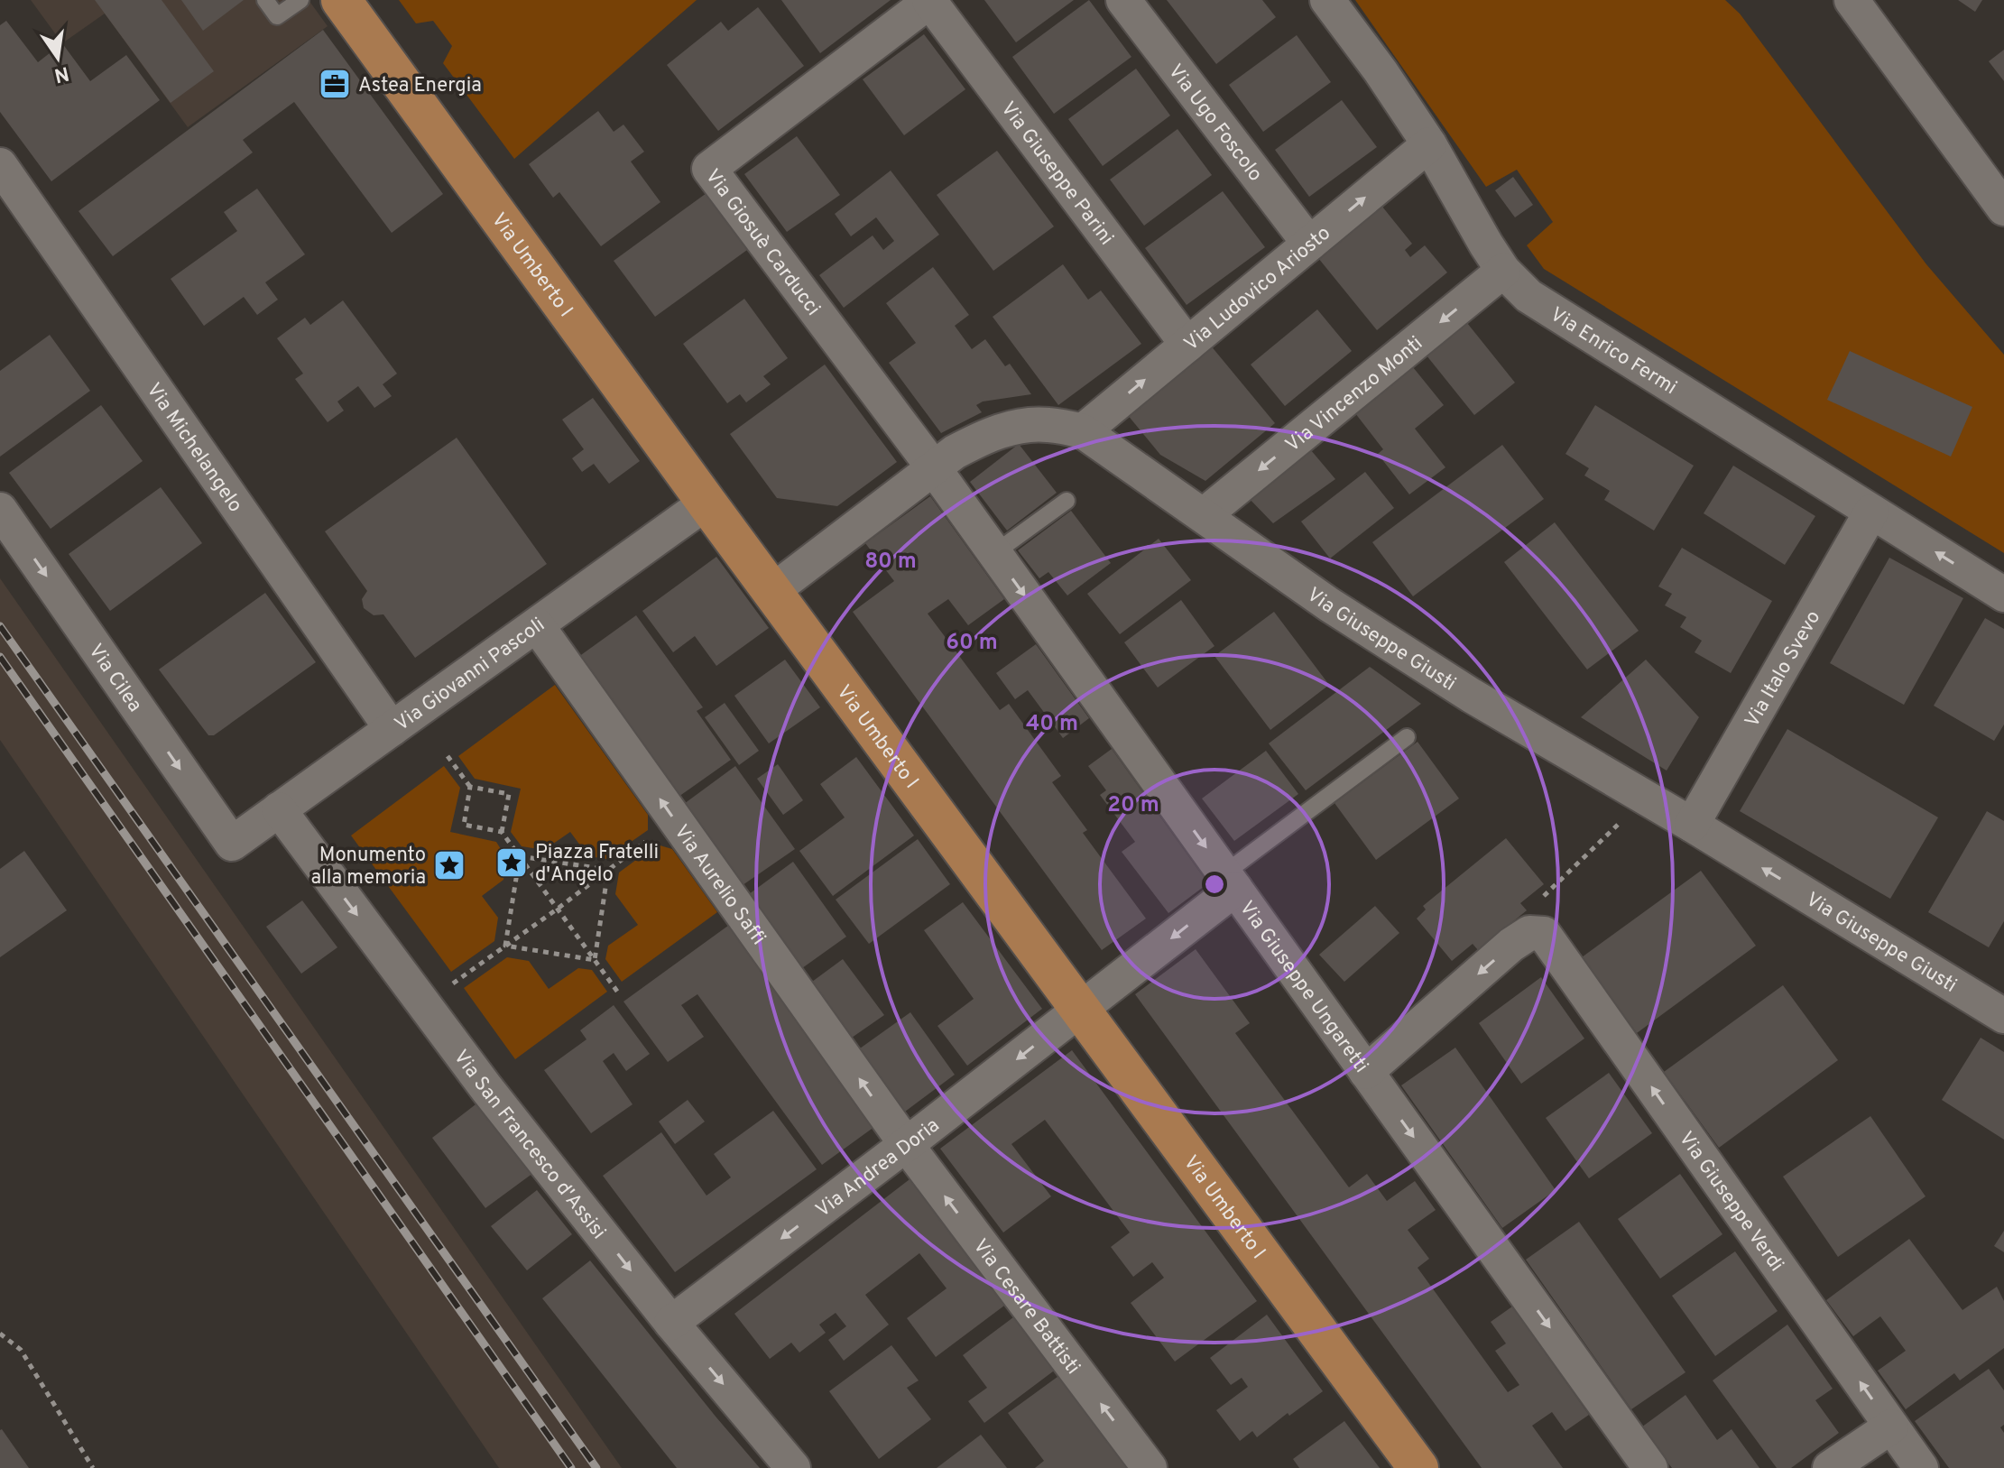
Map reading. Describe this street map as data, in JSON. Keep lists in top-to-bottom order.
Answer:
{
  "streets": {
    "main road": ["Via Umberto I"],
    "street": [
      "Via Ugo Foscolo",
      "Via Giuseppe Parini",
      "Via Giosuè Carducci",
      "Via Ludovico Ariosto",
      "Via Enrico Fermi",
      "Via Vincenzo Monti",
      "Via Michelangelo",
      "Via Giuseppe Giusti",
      "Via Italo Svevo",
      "Via Giovanni Pascoli",
      "Via Cilea",
      "Via Aurelio Saffi",
      "Via Giuseppe Ungaretti",
      "Via San Francesco d'Assisi",
      "Via Andrea Doria",
      "Via Giuseppe Verdi",
      "Via Cesare Battisti"
    ]
  },
  "crossings": [
    ["Via Ugo Foscolo", "Via Ludovico Ariosto"],
    ["Via Giuseppe Parini", "Via Giosuè Carducci"],
    ["Via Giuseppe Parini", "Via Ludovico Ariosto"],
    ["Via Giosuè Carducci", "Via Giuseppe Giusti"],
    ["Via Giosuè Carducci", "Via Giuseppe Ungaretti"],
    ["Via Umberto I", "Via Giuseppe Giusti"],
    ["Via Umberto I", "Via Giovanni Pascoli"],
    ["Via Umberto I", "Via Andrea Doria"],
    ["Via Ludovico Ariosto", "Via Enrico Fermi"],
    ["Via Ludovico Ariosto", "Via Giuseppe Giusti"],
    ["Via Enrico Fermi", "Via Vincenzo Monti"],
    ["Via Enrico Fermi", "Via Italo Svevo"],
    ["Via Vincenzo Monti", "Via Giuseppe Giusti"],
    ["Via Michelangelo", "Via Giovanni Pascoli"],
    ["Via Giuseppe Giusti", "Via Italo Svevo"],
    ["Via Giuseppe Giusti", "Via Giuseppe Ungaretti"],
    ["Via Giovanni Pascoli", "Via Cilea"],
    ["Via Giovanni Pascoli", "Via Aurelio Saffi"],
    ["Via Giovanni Pascoli", "Via San Francesco d'Assisi"],
    ["Via Aurelio Saffi", "Via Andrea Doria"],
    ["Via Aurelio Saffi", "Via Cesare Battisti"],
    ["Via Giuseppe Ungaretti", "Via Andrea Doria"],
    ["Via San Francesco d'Assisi", "Via Andrea Doria"],
    ["Via Andrea Doria", "Via Cesare Battisti"]
  ],
  "one_way": [
    "Via Ludovico Ariosto",
    "Via Vincenzo Monti",
    "Via Cilea",
    "Via Aurelio Saffi",
    "Via Giuseppe Ungaretti",
    "Via San Francesco d'Assisi",
    "Via Andrea Doria",
    "Via Giuseppe Verdi",
    "Via Cesare Battisti"
  ],
  "places": {
    "office": ["Astea Energia"],
    "place": ["Piazza Fratelli d'Angelo", "Monumento alla memoria"]
  },
  "north": "bottom",
  "rings": [
    "80 m",
    "60 m",
    "40 m",
    "20 m"
  ]
}
